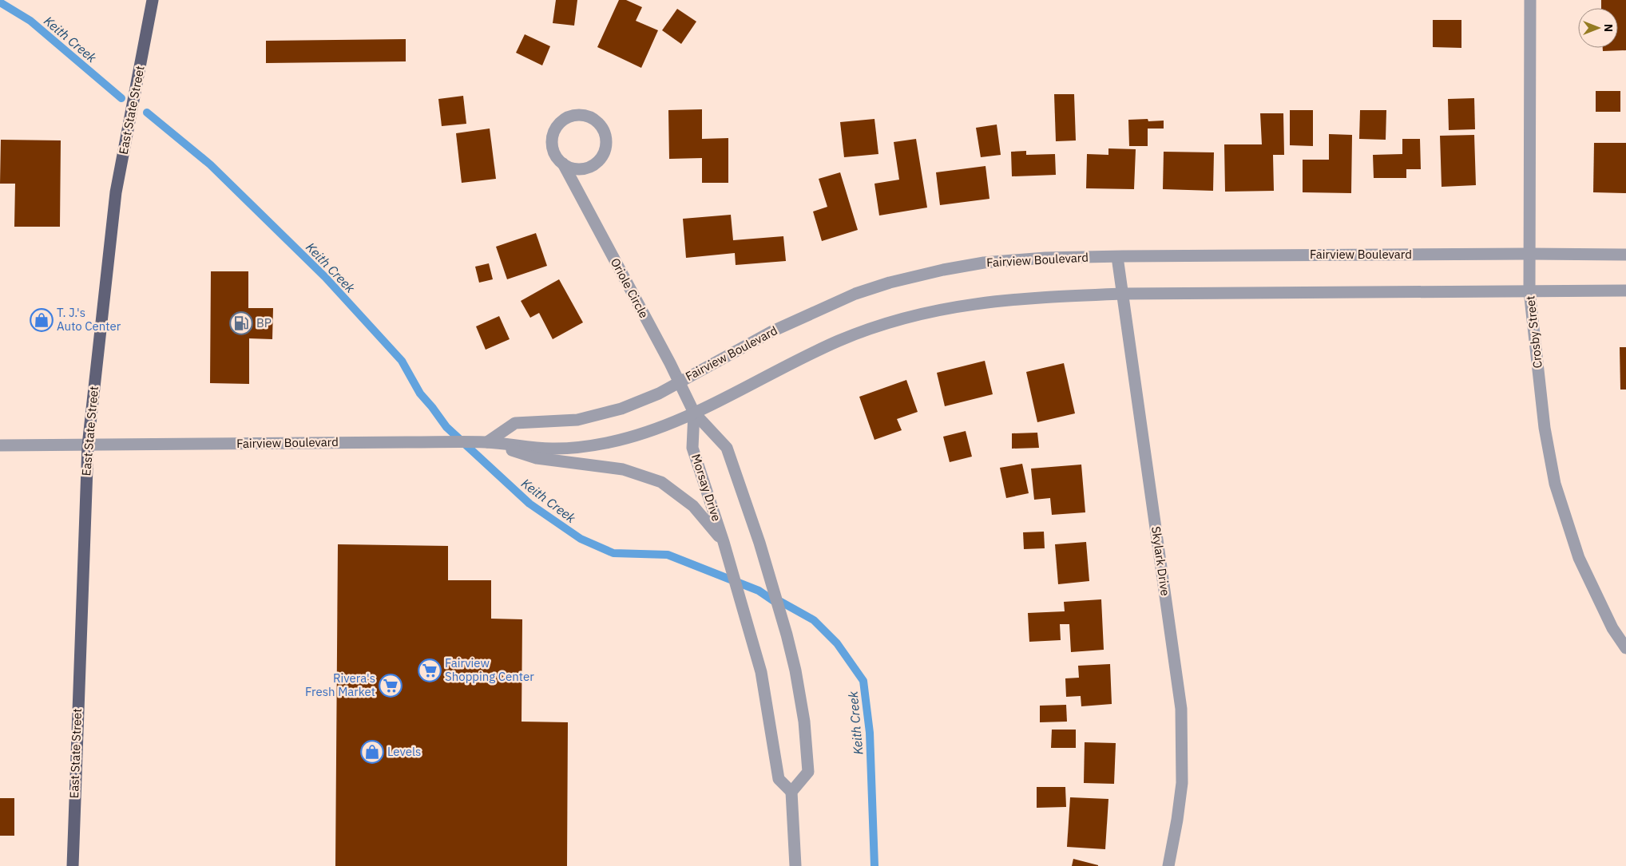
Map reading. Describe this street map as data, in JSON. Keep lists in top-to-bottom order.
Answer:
{
  "streets": {
    "main road": ["East State Street"],
    "street": [
      "Fairview Boulevard",
      "Oriole Circle",
      "Crosby Street",
      "Morsay Drive",
      "Skylark Drive"
    ]
  },
  "crossings": [
    ["East State Street", "Fairview Boulevard"],
    ["Fairview Boulevard", "Oriole Circle"],
    ["Fairview Boulevard", "Crosby Street"],
    ["Fairview Boulevard", "Morsay Drive"],
    ["Fairview Boulevard", "Skylark Drive"],
    ["Oriole Circle", "Morsay Drive"]
  ],
  "water": ["Keith Creek"],
  "places": {
    "shop": ["T. J.'s Auto Center", "Levels"],
    "fuel station": ["BP"],
    "supermarket": ["Fairview Shopping Center", "Rivera's Fresh Market"]
  },
  "north": "right"
}
